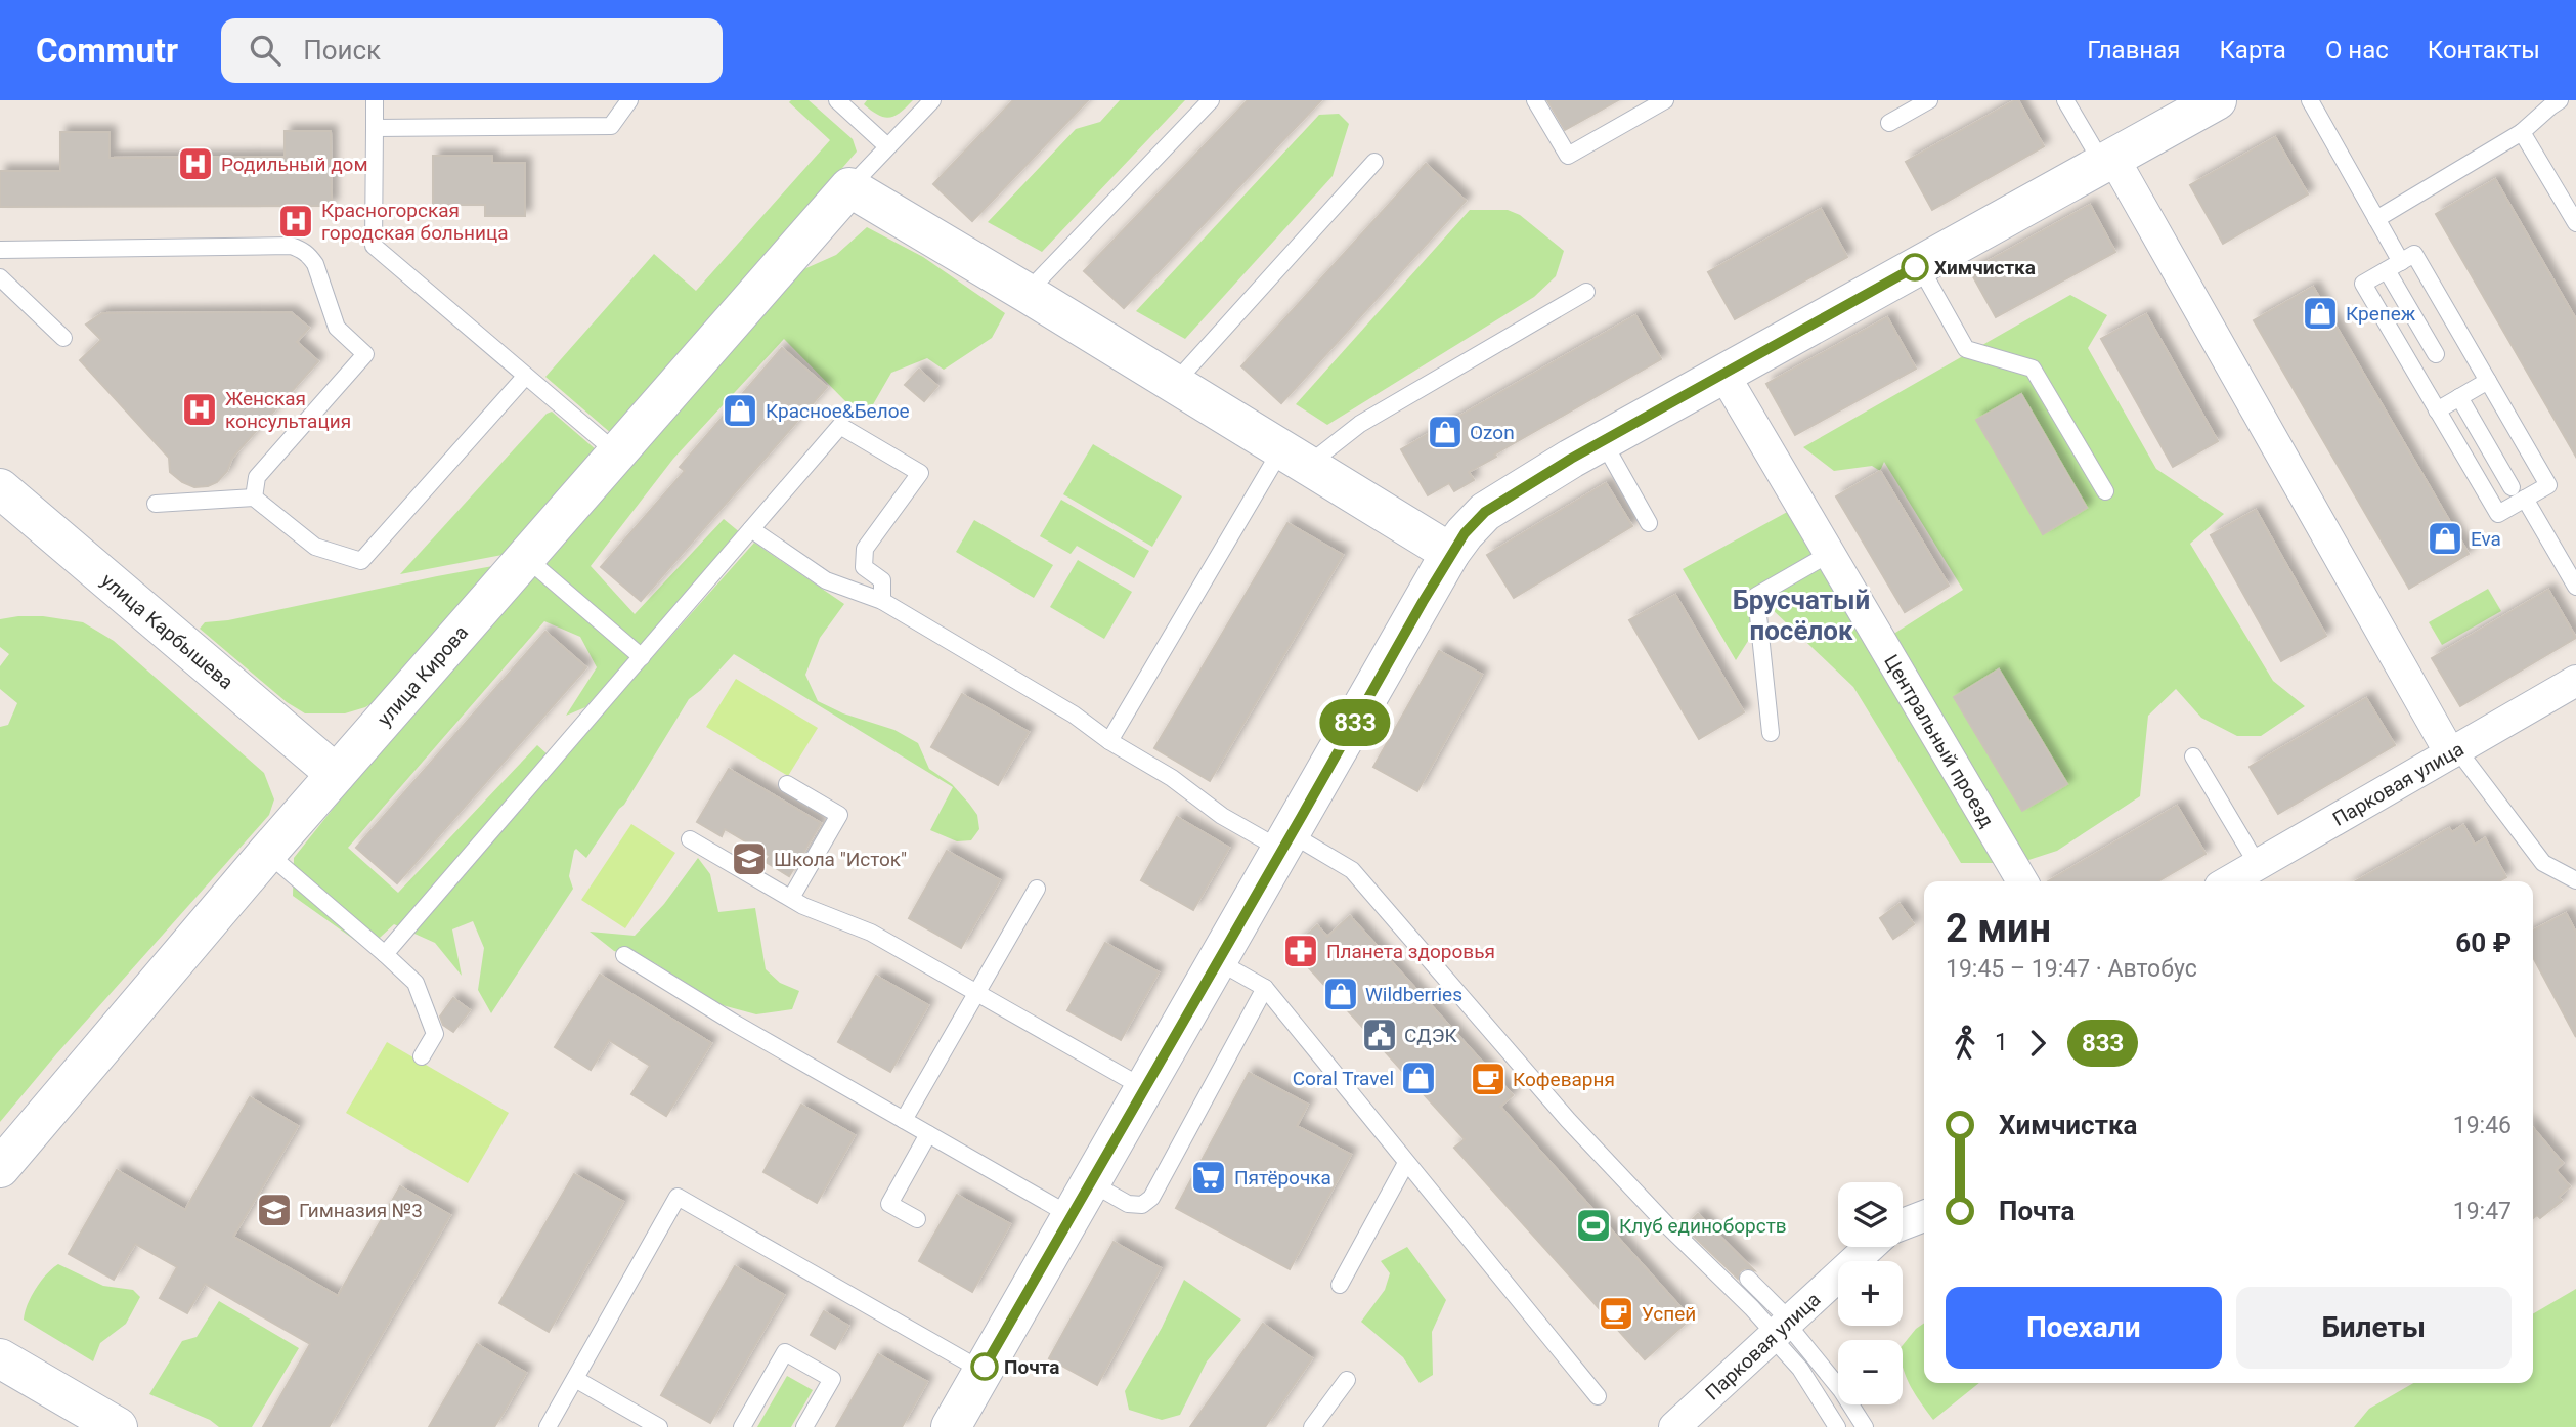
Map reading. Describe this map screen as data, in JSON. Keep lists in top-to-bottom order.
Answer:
{
  "streets": {
    "street": [
      "улица Карбышева",
      "улица Кирова",
      "Центральный проезд",
      "Парковая улица"
    ]
  },
  "crossings": [
    ["улица Карбышева", "улица Кирова"]
  ],
  "districts": ["Брусчатый посёлок"],
  "places": {
    "hospital": ["Родильный дом", "Красногорская городская больница", "Женская консультация"],
    "other": ["Химчистка", "Почта"],
    "shop": [
      "Крепеж",
      "Красное&Белое",
      "Ozon",
      "Eva",
      "Wildberries",
      "Coral Travel"
    ],
    "school or university": ["Школа \"Исток\"", "Гимназия №3"],
    "pharmacy": ["Планета здоровья"],
    "public building": ["СДЭК"],
    "cafe": ["Кофеварня", "Успей"],
    "supermarket": ["Пятёрочка"],
    "sports": ["Клуб единоборств"]
  },
  "lines": ["bus line 833"],
  "page": {
    "header": "Commutr",
    "search": "Поиск",
    "nav": [
      "Главная",
      "Карта",
      "О нас",
      "Контакты"
    ],
    "on_map": "833",
    "heading": ["2 мин", "19:45 – 19:47 · Автобус", "60 ₽"],
    "legs": ["1", "833"],
    "list": [
      {
        "name": "Химчистка",
        "value": "19:46"
      },
      {
        "name": "Почта",
        "value": "19:47"
      }
    ],
    "map_buttons": ["+", "−"],
    "buttons": ["Поехали", "Билеты"]
  }
}
